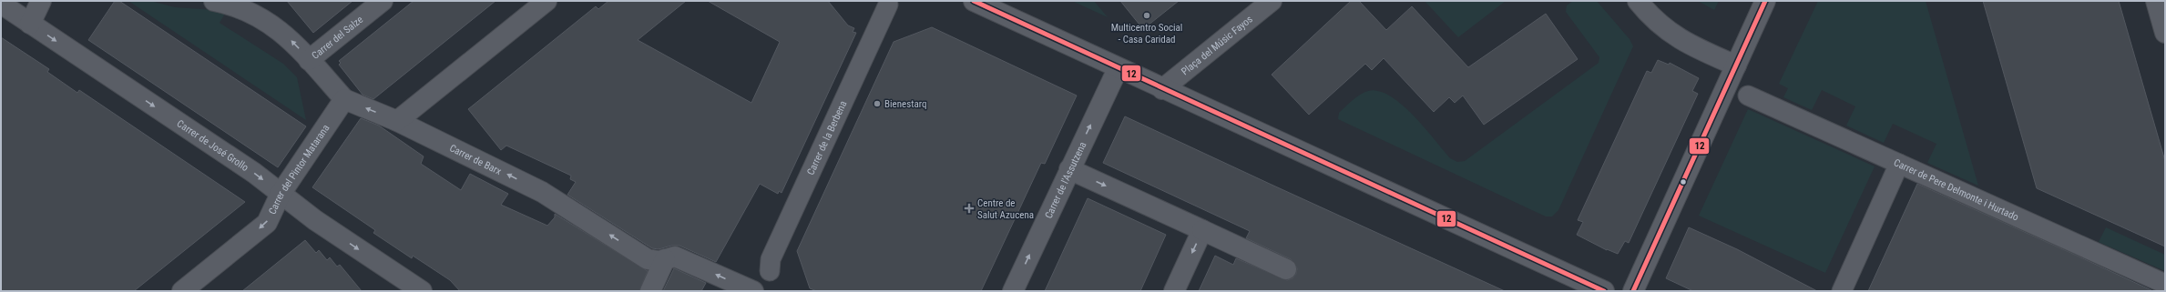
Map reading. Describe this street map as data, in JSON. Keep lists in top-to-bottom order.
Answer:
{
  "streets": {
    "street": [
      "Carrer del Salze",
      "Plaça del Músic Fayos",
      "Carrer de la Berbena",
      "Carrer de José Grollo",
      "Carrer de Barx",
      "Carrer del Pintor Matarana",
      "Carrer de l'Assutzena",
      "Carrer de Pere Delmonte i Hurtado"
    ]
  },
  "crossings": [
    ["Carrer del Salze", "Carrer de Barx"],
    ["Carrer de José Grollo", "Carrer del Pintor Matarana"],
    ["Carrer de Barx", "Carrer del Pintor Matarana"]
  ],
  "one_way": [
    "Carrer de José Grollo",
    "Carrer de Barx",
    "Carrer del Pintor Matarana",
    "Carrer de l'Assutzena"
  ],
  "places": {
    "other": ["Multicentro Social - Casa Caridad", "Bienestarq"],
    "health": ["Centre de Salut Azucena"]
  },
  "lines": ["transit line 12"]
}
